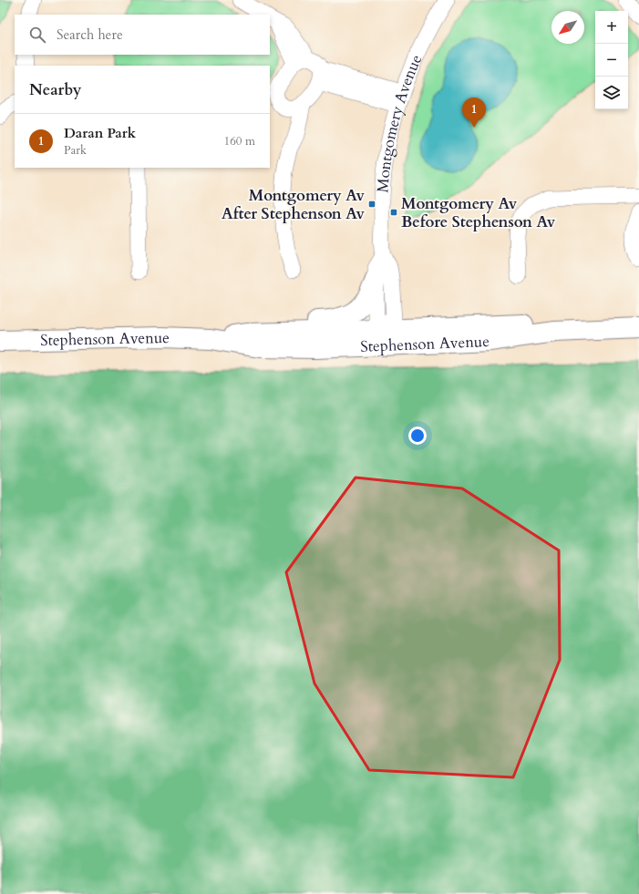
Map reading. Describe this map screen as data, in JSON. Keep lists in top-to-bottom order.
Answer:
{
  "streets": {
    "main road": ["Stephenson Avenue"],
    "street": ["Montgomery Avenue"]
  },
  "crossings": [
    ["Montgomery Avenue", "Stephenson Avenue"]
  ],
  "places": {
    "transit": ["Montgomery Av After Stephenson Av", "Montgomery Av Before Stephenson Av"]
  },
  "north": "bottom left",
  "page": {
    "map_buttons": ["+", "−"],
    "search": "Search here",
    "heading": "Nearby",
    "pins": "1",
    "list": [
      {
        "mark": "1",
        "name": "Daran Park",
        "note": "Park",
        "value": "160 m"
      }
    ]
  }
}
